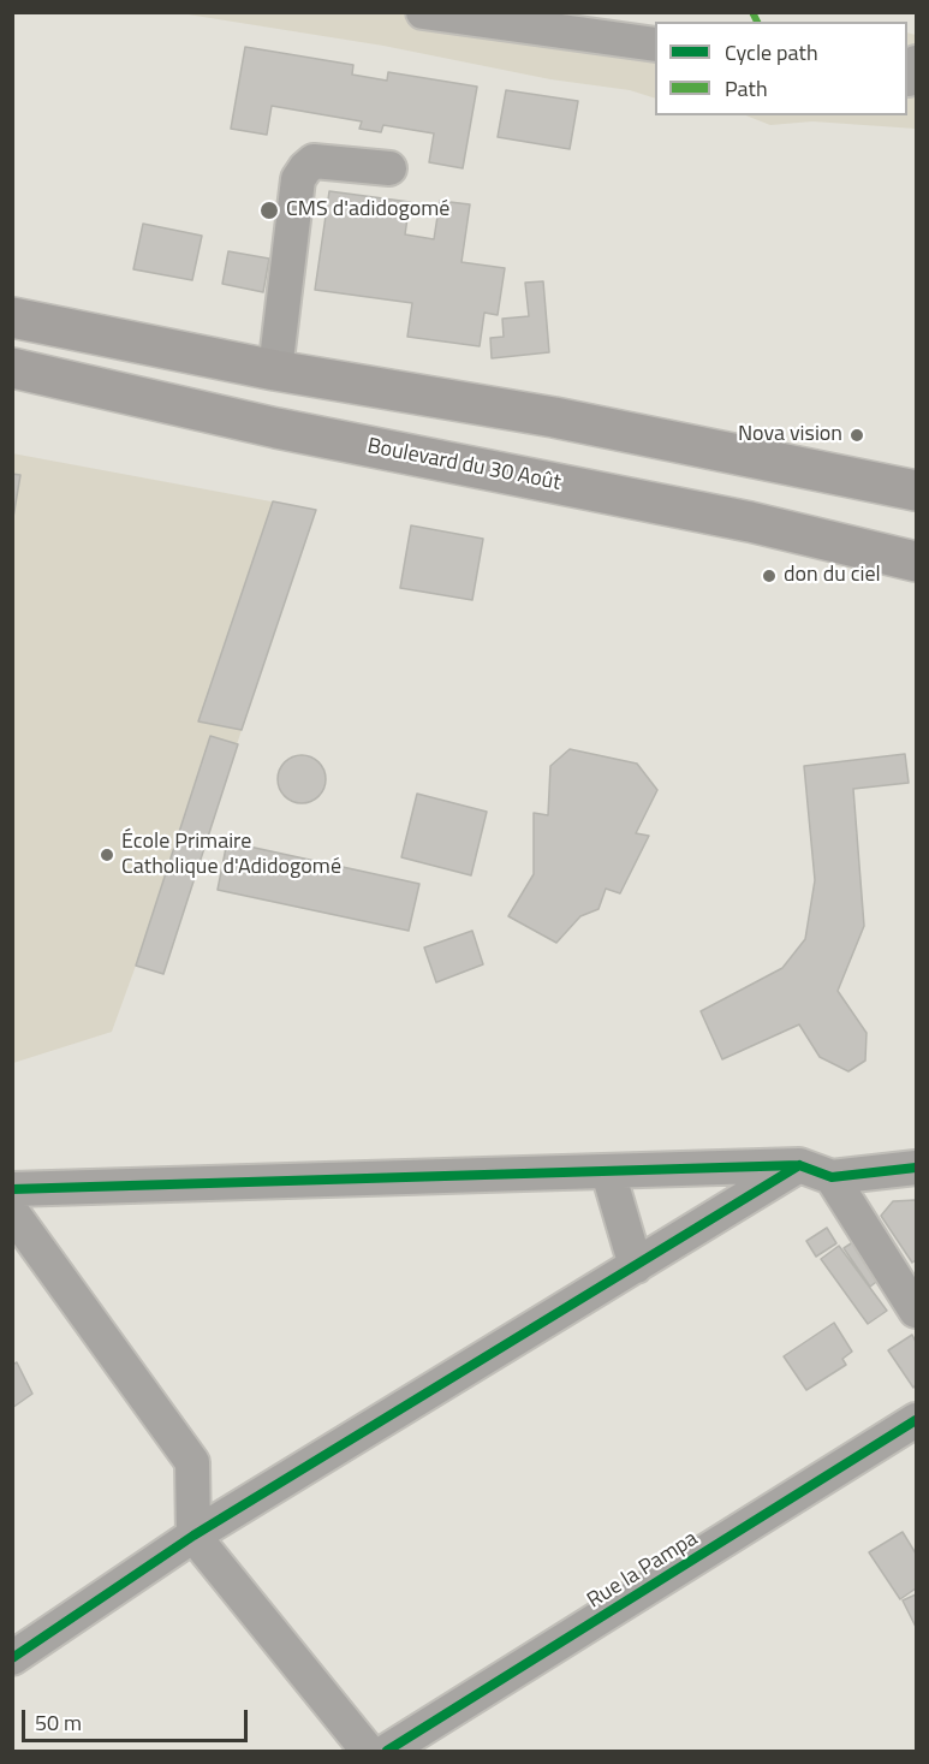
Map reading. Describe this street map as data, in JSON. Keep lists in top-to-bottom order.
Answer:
{
  "streets": {
    "highway": ["Boulevard du 30 Août"],
    "street": ["Rue la Pampa"]
  },
  "places": [
    "CMS d'adidogomé",
    "Nova vision",
    "don du ciel",
    "École Primaire Catholique d'Adidogomé"
  ],
  "legend": ["Cycle path", "Path"],
  "scale_bar": "50 m"
}
